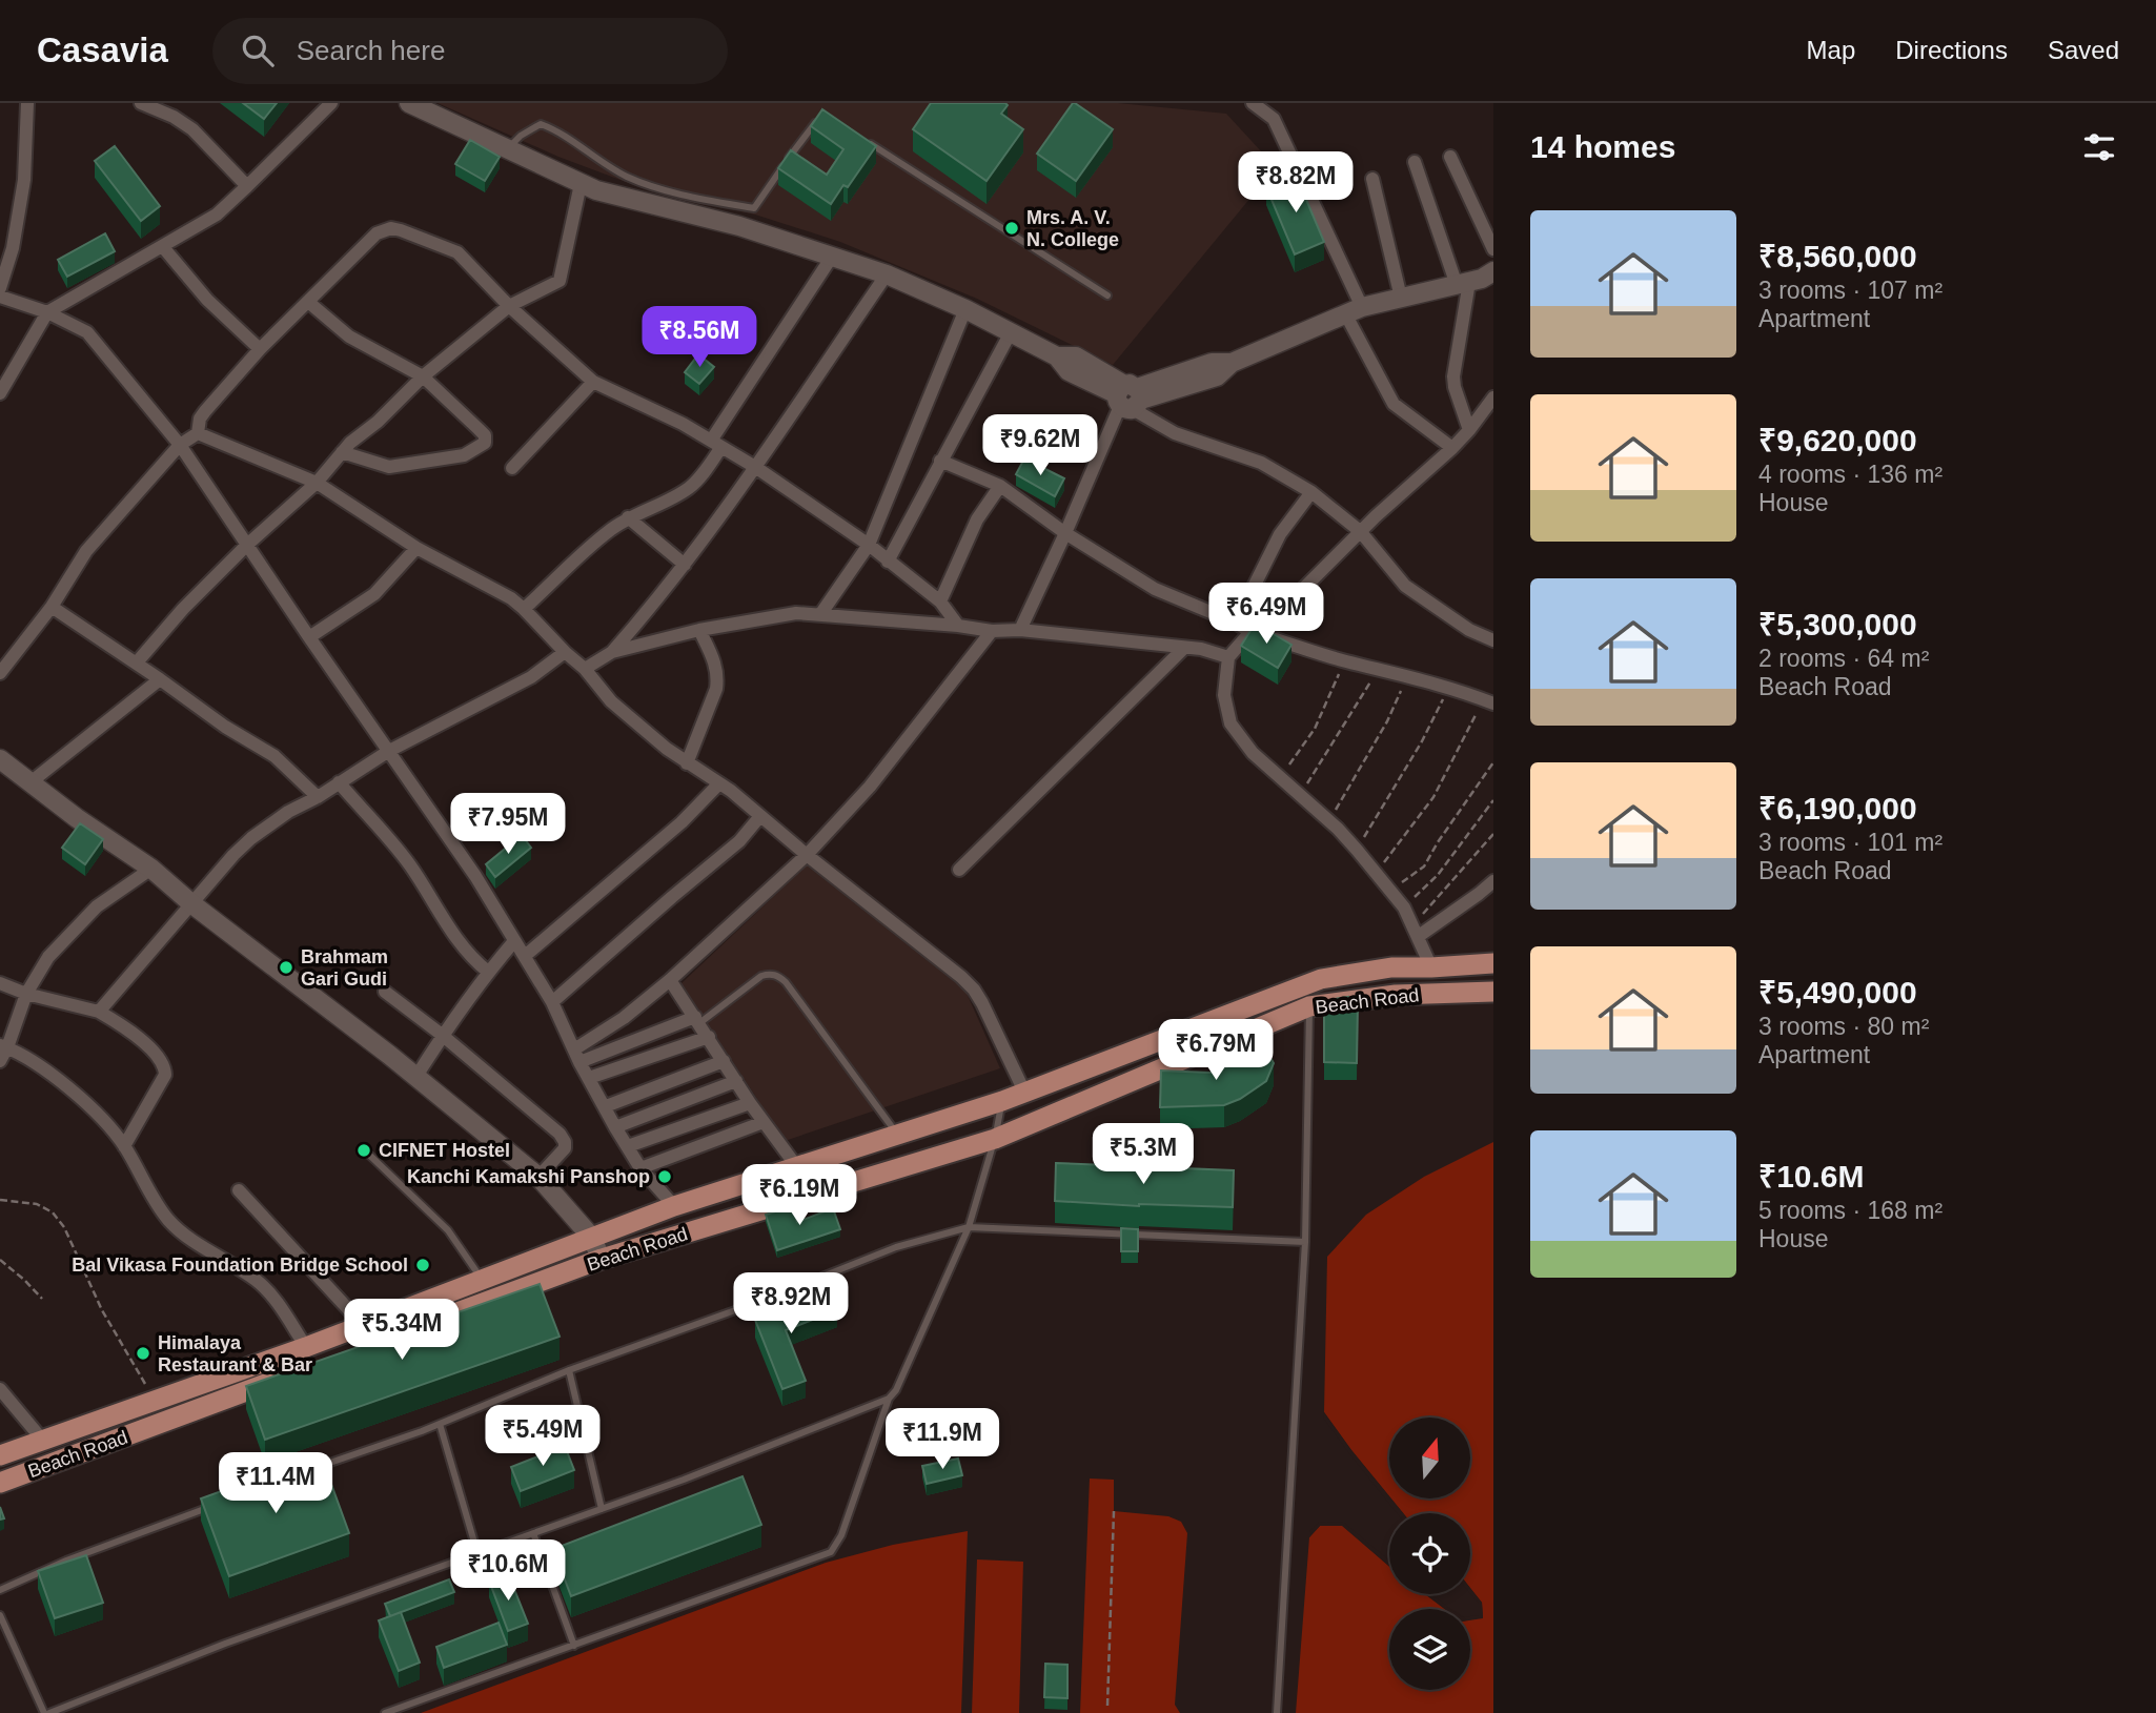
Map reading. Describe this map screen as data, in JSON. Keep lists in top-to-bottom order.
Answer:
{
  "streets": {
    "main road": ["Beach Road"]
  },
  "places": [
    "Mrs. A. V. N. College",
    "Brahmam Gari Gudi",
    "CIFNET Hostel",
    "Kanchi Kamakshi Panshop",
    "Bal Vikasa Foundation Bridge School",
    "Himalaya Restaurant & Bar"
  ],
  "north": "top",
  "page": {
    "header": "Casavia",
    "search": "Search here",
    "nav": ["Map", "Directions", "Saved"],
    "heading": "14 homes",
    "price": [
      "₹8.82M",
      "₹8.56M",
      "₹9.62M",
      "₹6.49M",
      "₹7.95M",
      "₹6.79M",
      "₹5.3M",
      "₹6.19M",
      "₹8.92M",
      "₹5.34M",
      "₹5.49M",
      "₹11.9M",
      "₹11.4M",
      "₹10.6M"
    ],
    "list": [
      {
        "name": "₹8,560,000",
        "note": "3 rooms · 107 m² · Apartment"
      },
      {
        "name": "₹9,620,000",
        "note": "4 rooms · 136 m² · House"
      },
      {
        "name": "₹5,300,000",
        "note": "2 rooms · 64 m² · Beach Road"
      },
      {
        "name": "₹6,190,000",
        "note": "3 rooms · 101 m² · Beach Road"
      },
      {
        "name": "₹5,490,000",
        "note": "3 rooms · 80 m² · Apartment"
      },
      {
        "name": "₹10.6M",
        "note": "5 rooms · 168 m² · House"
      }
    ]
  }
}
